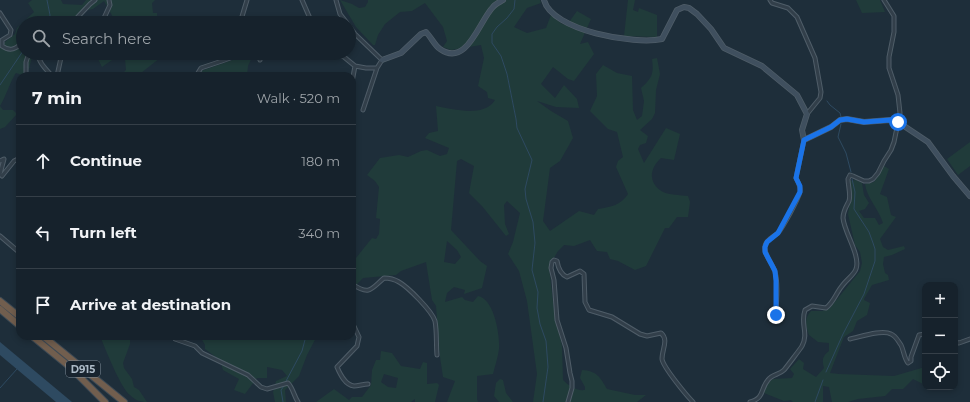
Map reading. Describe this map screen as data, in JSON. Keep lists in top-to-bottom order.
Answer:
{
  "streets": {
    "highway": ["D915"]
  },
  "page": {
    "search": "Search here",
    "heading": ["7 min", "Walk · 520 m"],
    "list": [
      ["Continue", "180 m"],
      ["Turn left", "340 m"],
      "Arrive at destination"
    ],
    "map_buttons": ["+", "−"]
  }
}
